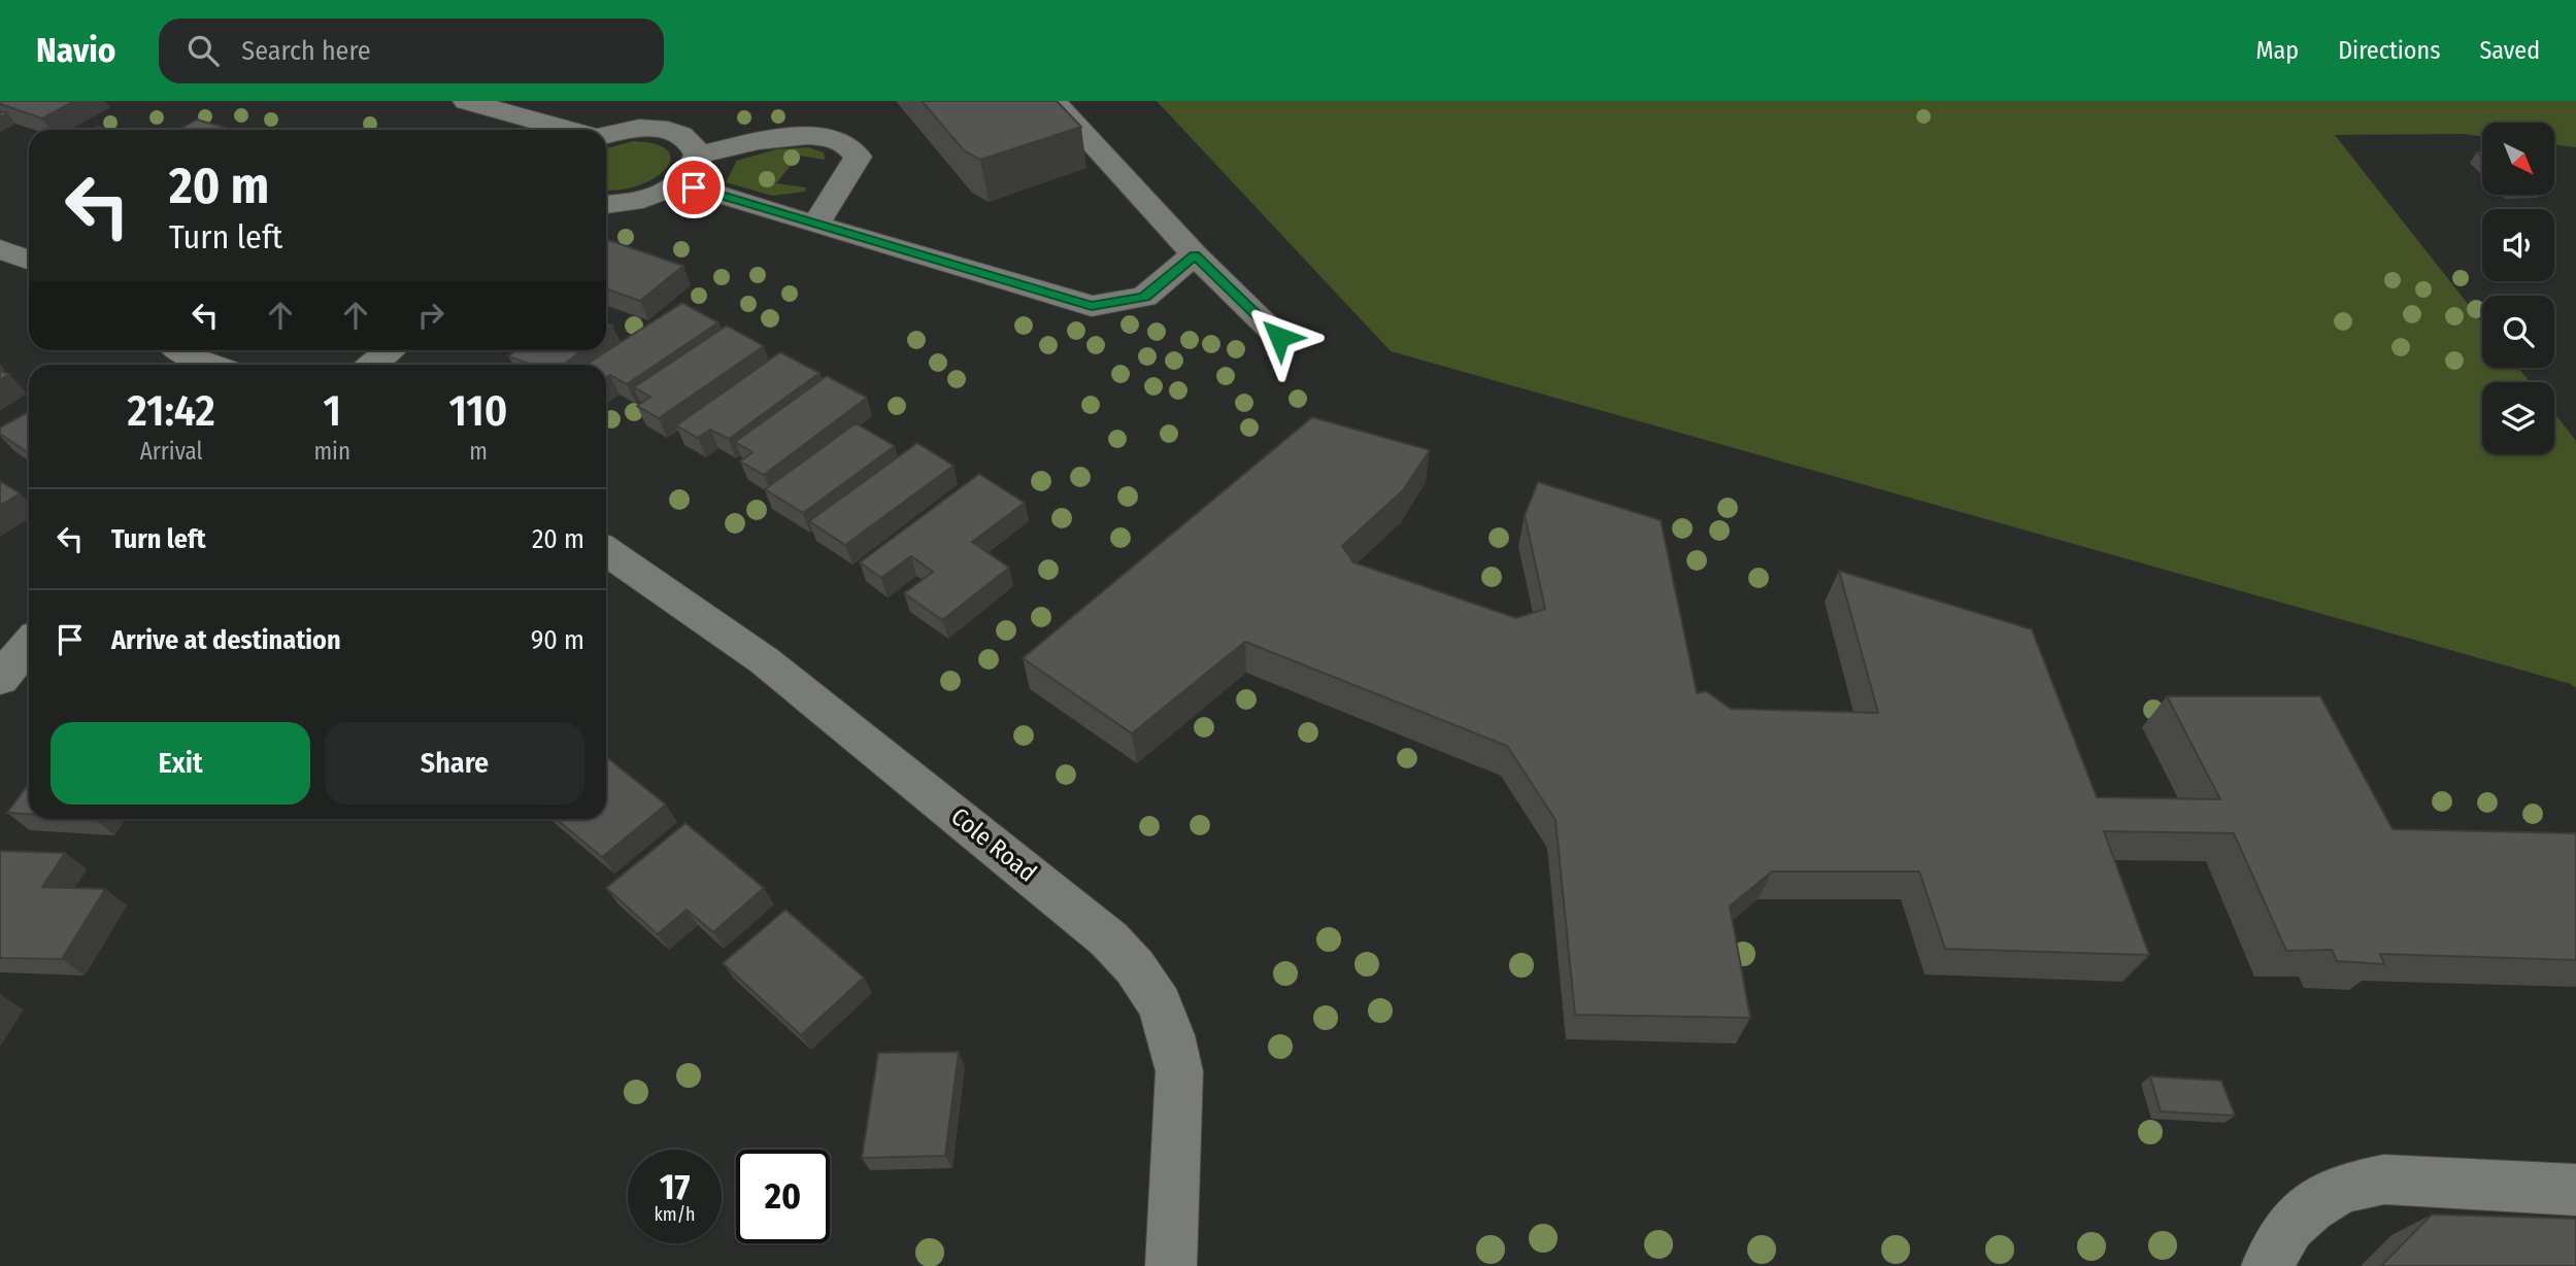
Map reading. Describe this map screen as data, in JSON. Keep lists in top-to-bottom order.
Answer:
{
  "streets": {
    "street": ["Cole Road"]
  },
  "north": "bottom right",
  "page": {
    "header": "Navio",
    "search": "Search here",
    "nav": ["Map", "Directions", "Saved"],
    "turn": ["20 m", "Turn left"],
    "eta": [
      "21:42",
      "Arrival",
      "1",
      "min",
      "110",
      "m"
    ],
    "list": [
      {
        "name": "Turn left",
        "value": "20 m"
      },
      {
        "name": "Arrive at destination",
        "value": "90 m"
      }
    ],
    "buttons": ["Exit", "Share"],
    "speed": "17 km/h",
    "limit": "20"
  }
}
